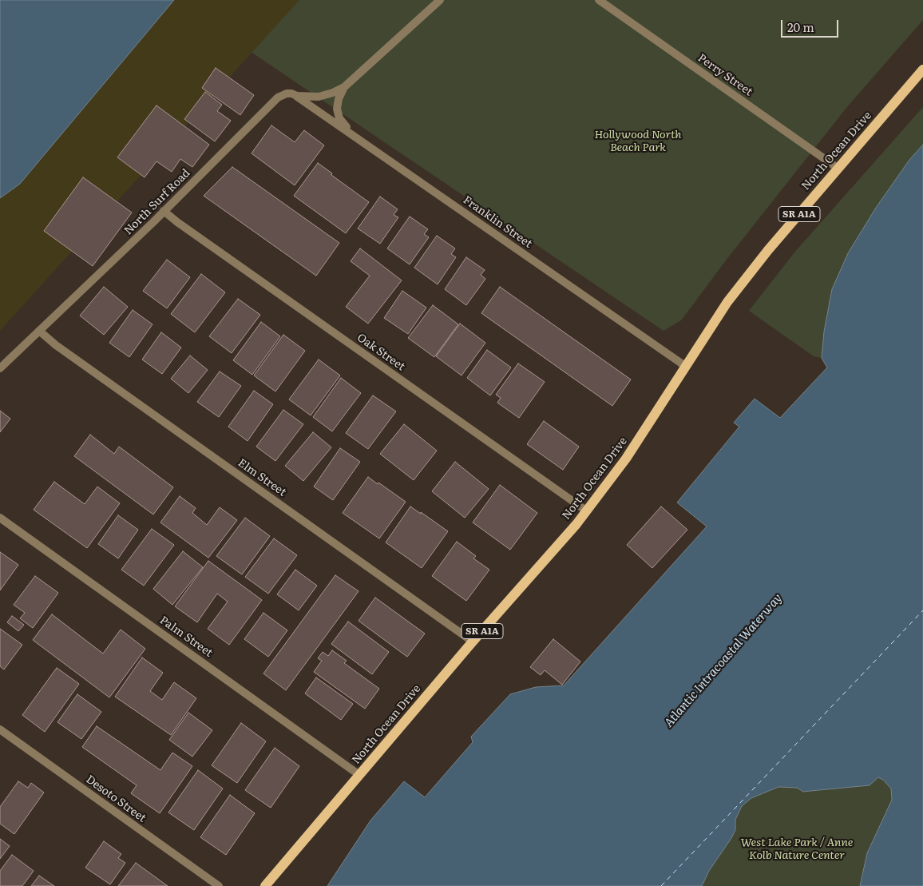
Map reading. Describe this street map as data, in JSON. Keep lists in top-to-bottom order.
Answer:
{
  "streets": {
    "main road": ["North Ocean Drive", "SR A1A"],
    "street": [
      "Perry Street",
      "North Surf Road",
      "Franklin Street",
      "Oak Street",
      "Elm Street",
      "Palm Street",
      "Desoto Street"
    ]
  },
  "crossings": [
    ["Perry Street", "North Ocean Drive"],
    ["North Ocean Drive", "Franklin Street"],
    ["North Ocean Drive", "Oak Street"],
    ["North Ocean Drive", "Elm Street"],
    ["North Ocean Drive", "Palm Street"],
    ["North Surf Road", "Franklin Street"],
    ["North Surf Road", "Oak Street"],
    ["North Surf Road", "Elm Street"]
  ],
  "water": ["Atlantic Intracoastal Waterway"],
  "parks": ["Hollywood North Beach Park", "West Lake Park / Anne Kolb Nature Center"],
  "scale_bar": "20 m"
}
